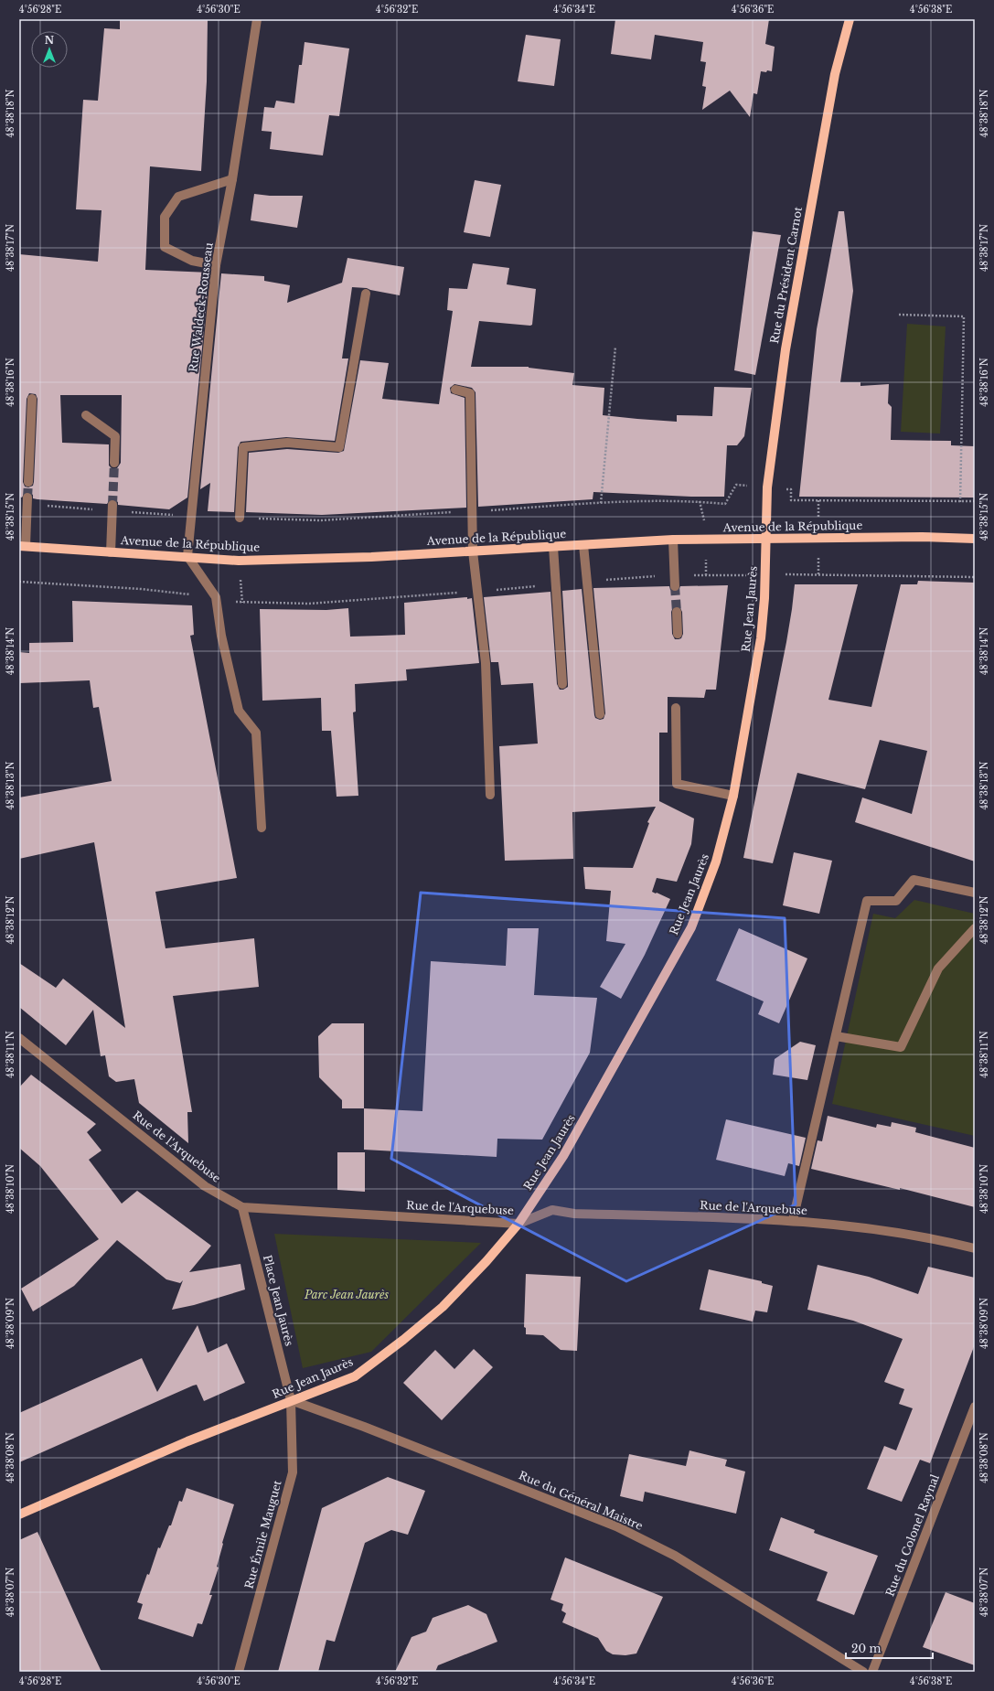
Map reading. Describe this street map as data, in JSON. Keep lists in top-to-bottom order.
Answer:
{
  "streets": {
    "main road": ["Rue du Président Carnot", "Avenue de la République", "Rue Jean Jaurès"],
    "street": [
      "Rue Waldeck-Rousseau",
      "Rue de l'Arquebuse",
      "Place Jean Jaurès",
      "Rue du Général Maistre",
      "Rue Émile Mauguet",
      "Rue du Colonel Raynal"
    ]
  },
  "crossings": [
    ["Rue du Président Carnot", "Avenue de la République"],
    ["Rue du Président Carnot", "Rue Jean Jaurès"],
    ["Rue Waldeck-Rousseau", "Avenue de la République"],
    ["Avenue de la République", "Rue Jean Jaurès"],
    ["Rue Jean Jaurès", "Rue de l'Arquebuse"],
    ["Rue Jean Jaurès", "Place Jean Jaurès"],
    ["Rue Jean Jaurès", "Rue du Général Maistre"],
    ["Rue Jean Jaurès", "Rue Émile Mauguet"],
    ["Rue de l'Arquebuse", "Place Jean Jaurès"],
    ["Place Jean Jaurès", "Rue du Général Maistre"],
    ["Place Jean Jaurès", "Rue Émile Mauguet"],
    ["Rue du Général Maistre", "Rue Émile Mauguet"]
  ],
  "parks": ["Parc Jean Jaurès"],
  "scale_bar": "20 m",
  "north": "top",
  "coordinates": [
    "4°56'28\"E",
    "4°56'30\"E",
    "4°56'32\"E",
    "4°56'34\"E",
    "4°56'36\"E",
    "4°56'38\"E",
    "48°38'18\"N",
    "48°38'17\"N",
    "48°38'16\"N",
    "48°38'15\"N",
    "48°38'14\"N",
    "48°38'13\"N",
    "48°38'12\"N",
    "48°38'11\"N",
    "48°38'10\"N",
    "48°38'09\"N",
    "48°38'08\"N",
    "48°38'07\"N"
  ]
}
